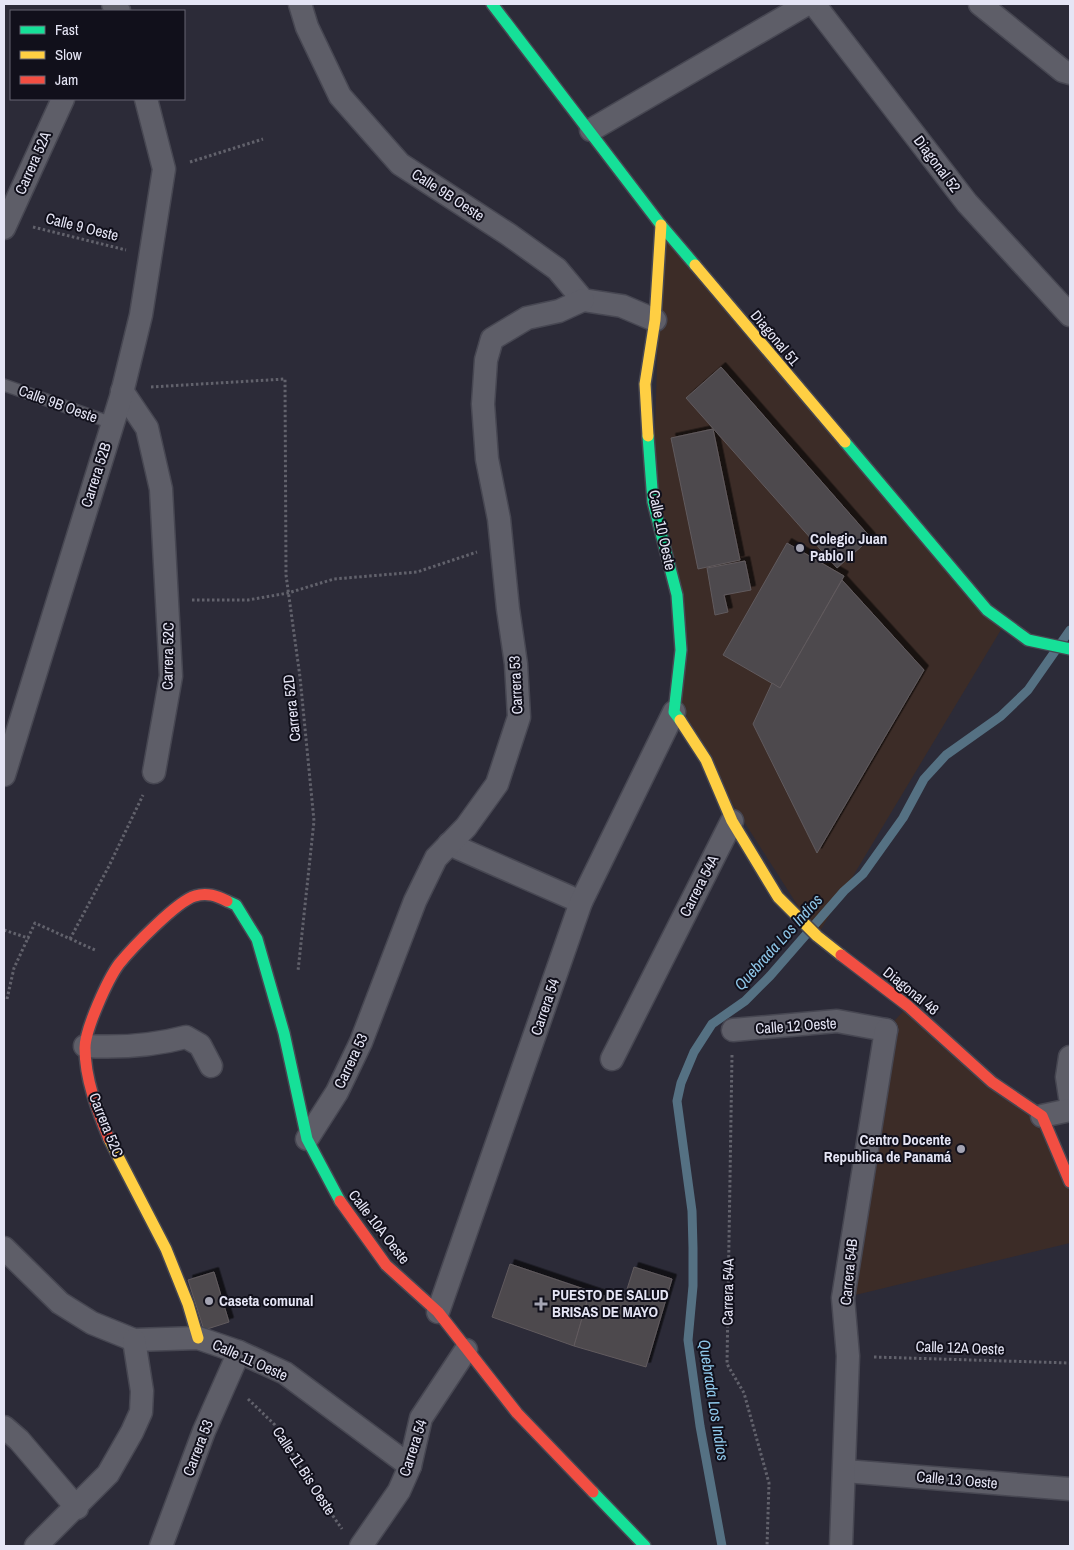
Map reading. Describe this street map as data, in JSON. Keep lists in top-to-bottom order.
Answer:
{
  "streets": {
    "street": [
      "Carrera 52A",
      "Diagonal 52",
      "Calle 9B Oeste",
      "Diagonal 51",
      "Carrera 52B",
      "Calle 10 Oeste",
      "Carrera 52C",
      "Carrera 53",
      "Carrera 54A",
      "Diagonal 48",
      "Carrera 54",
      "Calle 12 Oeste",
      "Calle 10A Oeste",
      "Carrera 54B",
      "Calle 11 Oeste",
      "Calle 13 Oeste"
    ],
    "path": [
      "Calle 9 Oeste",
      "Carrera 52D",
      "Calle 12A Oeste",
      "Calle 11 Bis Oeste"
    ]
  },
  "crossings": [
    ["Carrera 52A", "Calle 9 Oeste"],
    ["Calle 9B Oeste", "Carrera 52B"],
    ["Calle 9B Oeste", "Carrera 53"],
    ["Calle 9 Oeste", "Carrera 52B"],
    ["Diagonal 51", "Calle 10 Oeste"],
    ["Carrera 52B", "Carrera 52C"],
    ["Carrera 52B", "Carrera 52D"],
    ["Calle 10 Oeste", "Carrera 54"],
    ["Carrera 52C", "Carrera 52D"],
    ["Carrera 52C", "Calle 10A Oeste"],
    ["Carrera 52C", "Calle 11 Oeste"],
    ["Carrera 53", "Calle 10A Oeste"],
    ["Carrera 53", "Calle 11 Oeste"],
    ["Carrera 53", "Calle 11 Bis Oeste"],
    ["Carrera 54A", "Diagonal 48"],
    ["Carrera 54A", "Calle 12 Oeste"],
    ["Carrera 54", "Calle 10A Oeste"],
    ["Carrera 54", "Calle 11 Oeste"],
    ["Calle 12 Oeste", "Carrera 54B"],
    ["Carrera 54B", "Calle 12A Oeste"],
    ["Carrera 54B", "Calle 13 Oeste"]
  ],
  "water": ["Quebrada Los Indios"],
  "places": {
    "other": ["Colegio Juan Pablo II", "Centro Docente Republica de Panamá", "Caseta comunal"],
    "health": ["PUESTO DE SALUD BRISAS DE MAYO"]
  },
  "legend": ["Fast", "Slow", "Jam"]
}
